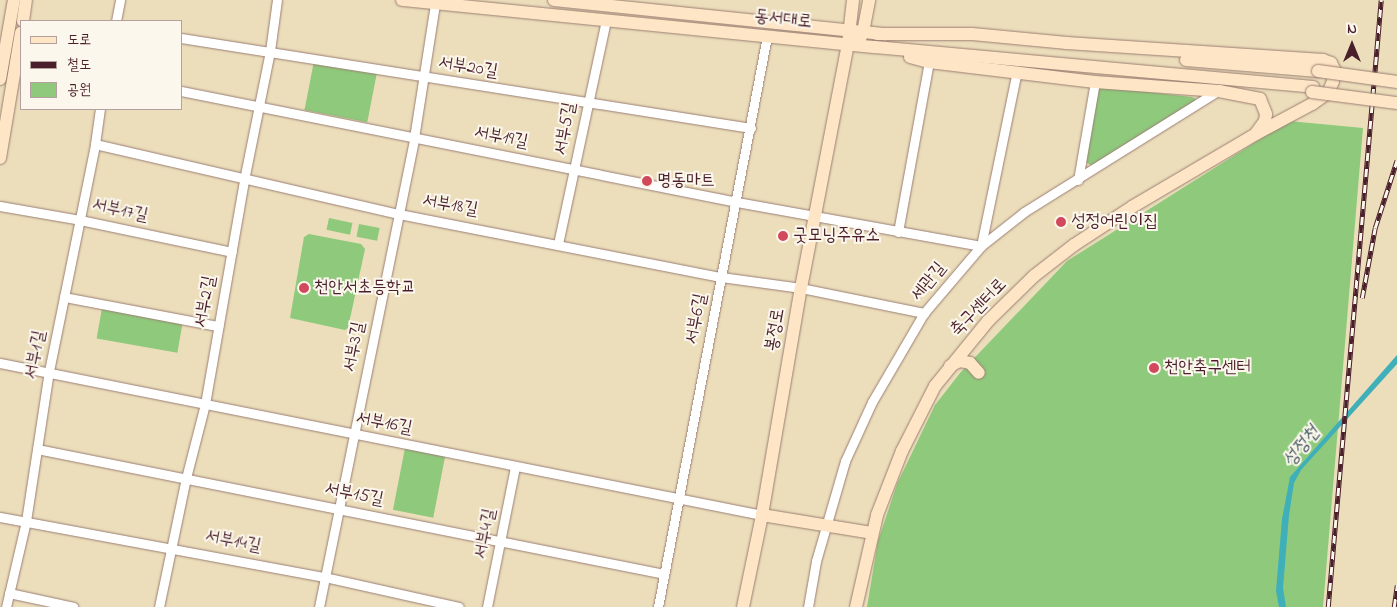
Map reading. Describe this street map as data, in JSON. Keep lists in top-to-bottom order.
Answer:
{
  "streets": {
    "street": [
      "동서대로",
      "서부20길",
      "서부5길",
      "서부19길",
      "서부18길",
      "서부17길",
      "세관길",
      "서부2길",
      "축구센터로",
      "서부6길",
      "봉정로",
      "서부3길",
      "서부1길",
      "서부16길",
      "서부15길",
      "서부4길",
      "서부14길"
    ]
  },
  "crossings": [
    ["동서대로", "서부5길"],
    ["동서대로", "축구센터로"],
    ["동서대로", "서부6길"],
    ["동서대로", "봉정로"],
    ["동서대로", "서부3길"],
    ["서부20길", "서부5길"],
    ["서부20길", "서부2길"],
    ["서부20길", "서부6길"],
    ["서부20길", "서부3길"],
    ["서부5길", "서부19길"],
    ["서부5길", "서부18길"],
    ["서부19길", "세관길"],
    ["서부19길", "서부2길"],
    ["서부19길", "서부6길"],
    ["서부19길", "봉정로"],
    ["서부19길", "서부3길"],
    ["서부18길", "세관길"],
    ["서부18길", "서부2길"],
    ["서부18길", "서부6길"],
    ["서부18길", "봉정로"],
    ["서부18길", "서부3길"],
    ["서부18길", "서부1길"],
    ["서부17길", "서부2길"],
    ["서부17길", "서부1길"],
    ["서부2길", "서부16길"],
    ["서부2길", "서부15길"],
    ["서부2길", "서부14길"],
    ["서부6길", "서부16길"],
    ["서부6길", "서부15길"],
    ["봉정로", "서부16길"],
    ["서부3길", "서부16길"],
    ["서부3길", "서부15길"],
    ["서부3길", "서부14길"],
    ["서부1길", "서부16길"],
    ["서부1길", "서부15길"],
    ["서부1길", "서부14길"],
    ["서부16길", "서부4길"],
    ["서부15길", "서부4길"]
  ],
  "water": ["성정천"],
  "places": [
    "명동마트",
    "성정어린이집",
    "굿모닝주유소",
    "천안서초등학교",
    "천안축구센터"
  ],
  "legend": ["도로", "철도", "공원"],
  "north": "top"
}
